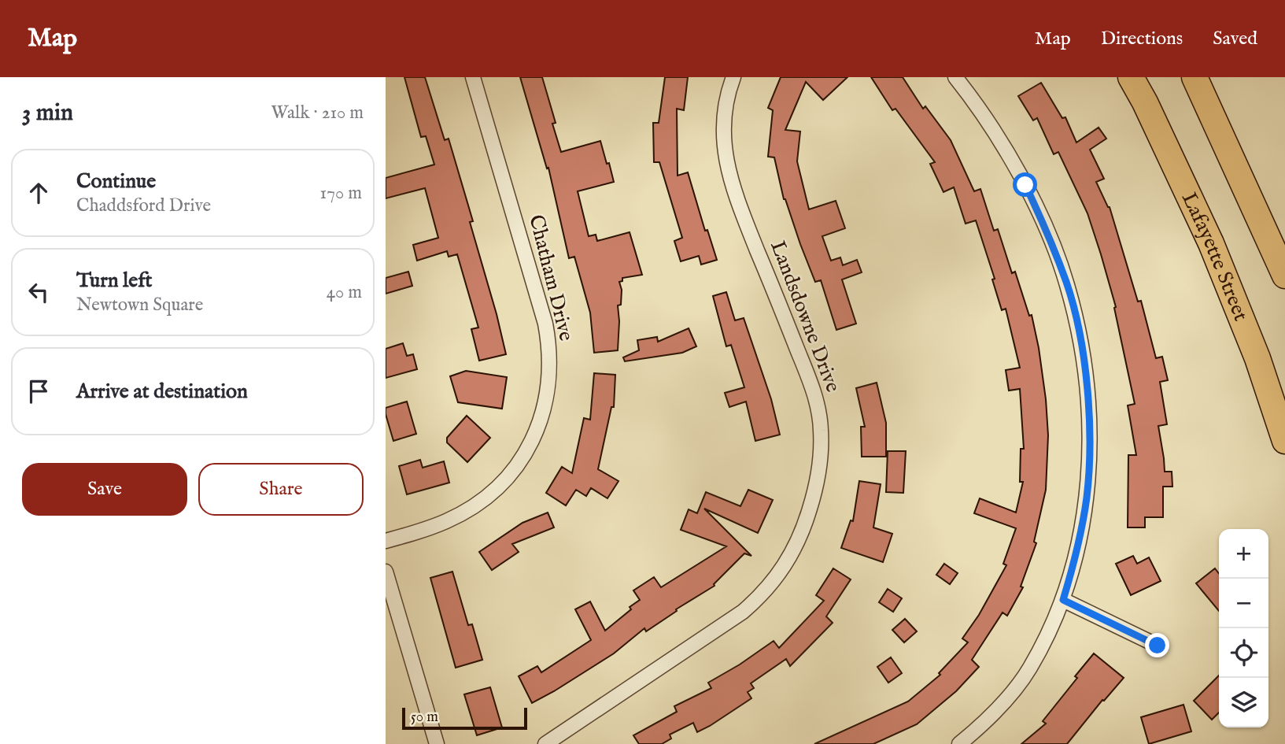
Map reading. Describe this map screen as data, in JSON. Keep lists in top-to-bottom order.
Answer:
{
  "streets": {
    "highway": ["Lafayette Street"],
    "street": ["Chatham Drive", "Landsdowne Drive"]
  },
  "scale_bar": "50 m",
  "page": {
    "header": "Map",
    "nav": ["Map", "Directions", "Saved"],
    "heading": ["3 min", "Walk · 210 m"],
    "list": [
      ["Continue", "Chaddsford Drive", "170 m"],
      ["Turn left", "Newtown Square", "40 m"],
      "Arrive at destination"
    ],
    "buttons": ["Save", "Share"],
    "map_buttons": ["+", "−"],
    "scale": "50 m"
  }
}
